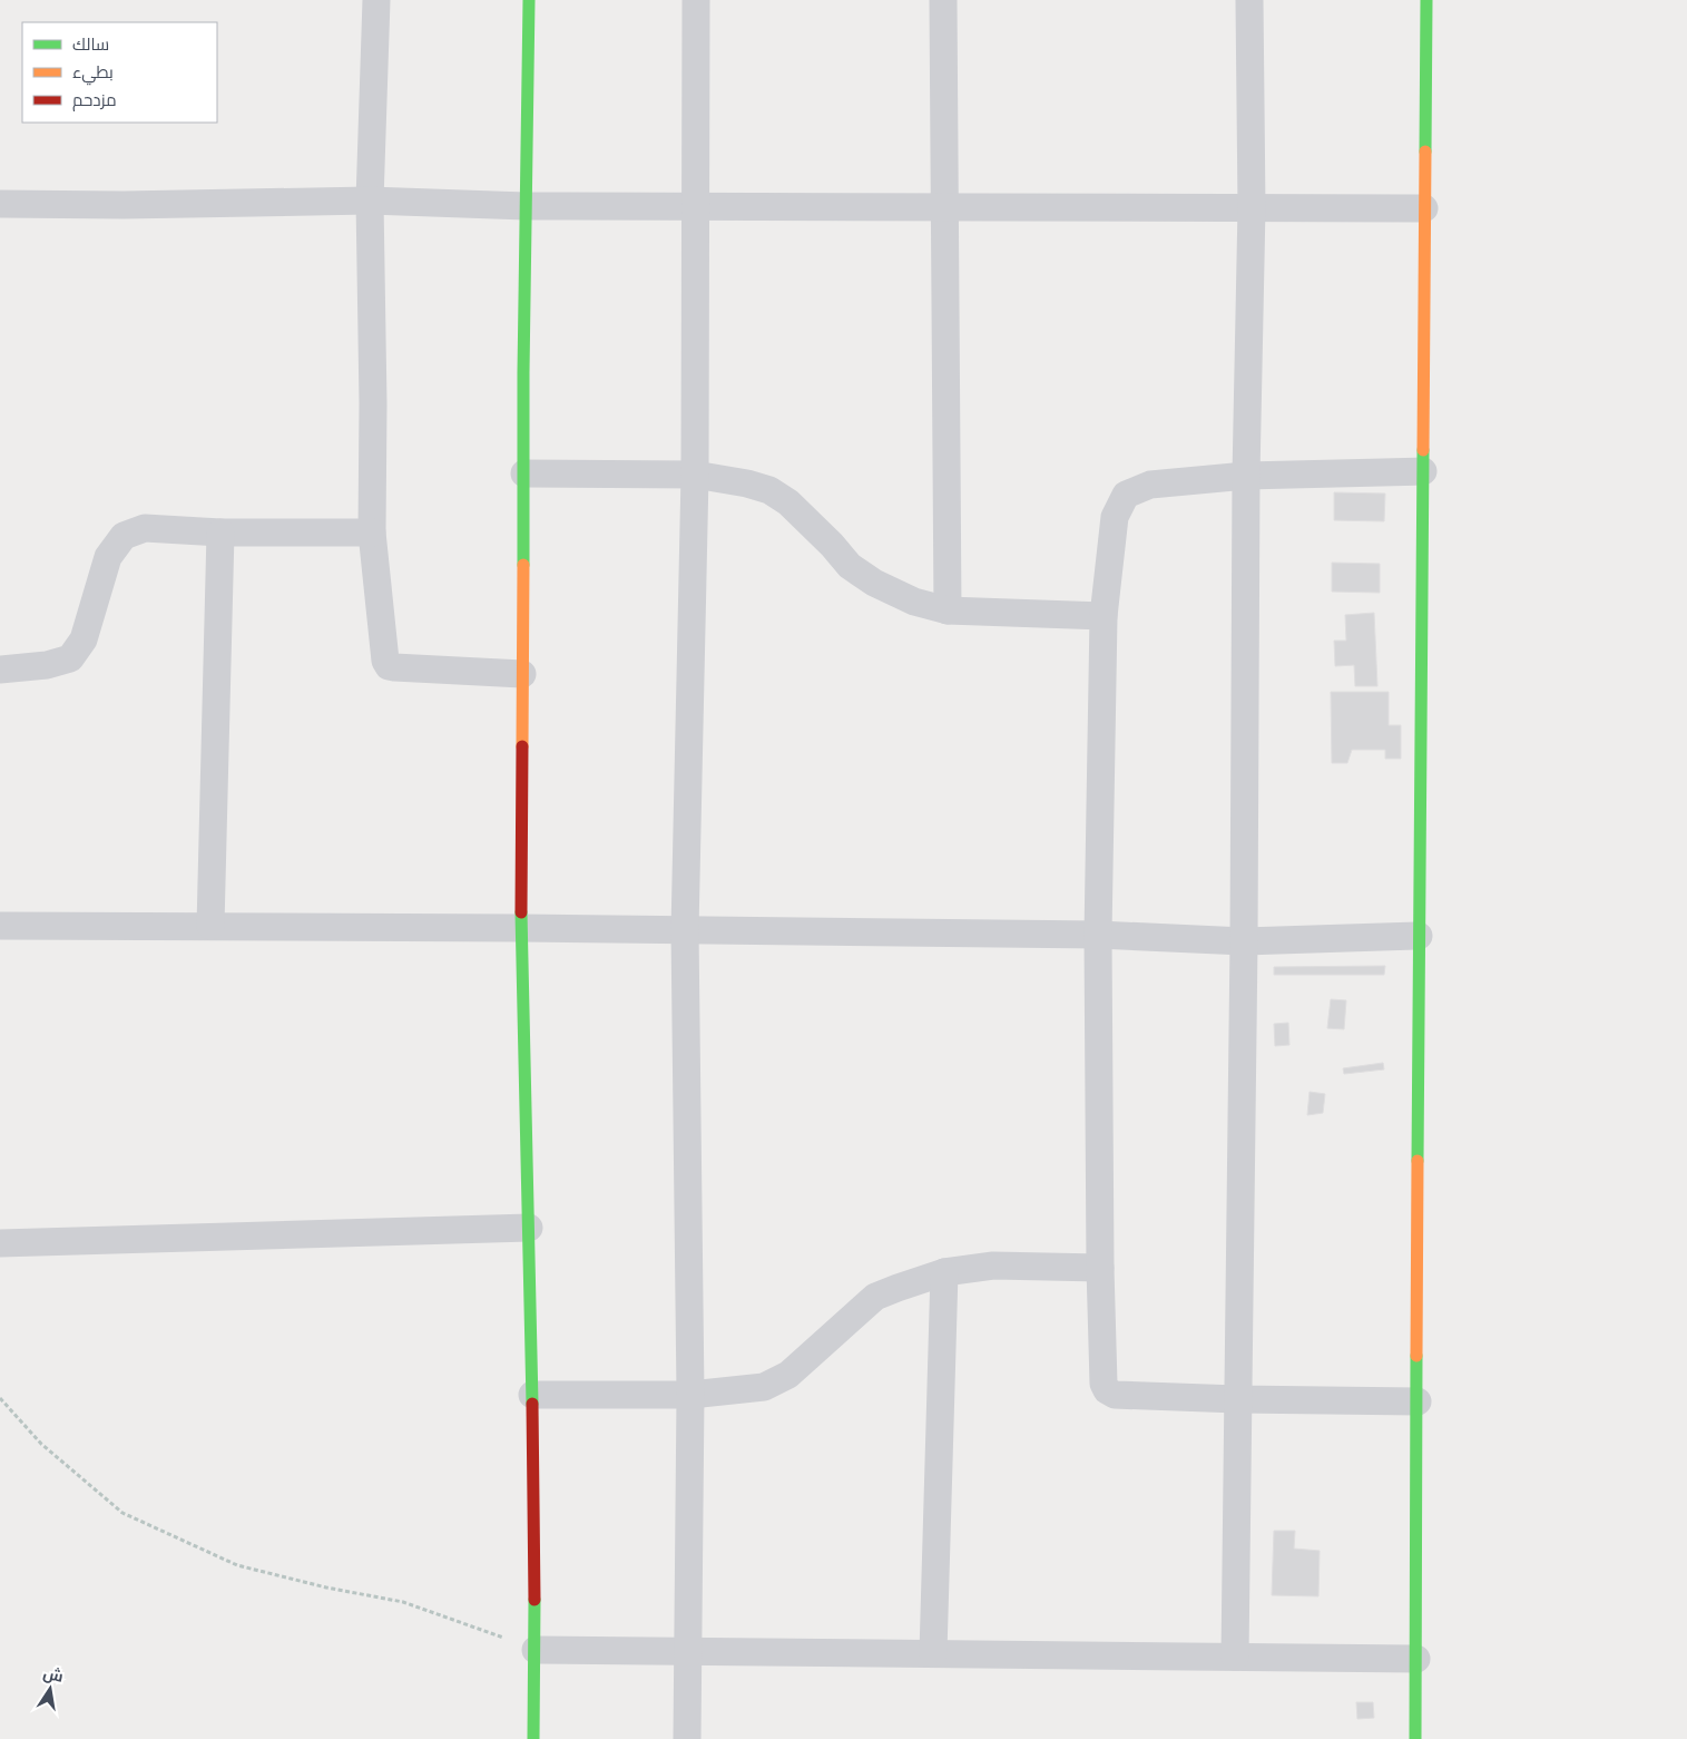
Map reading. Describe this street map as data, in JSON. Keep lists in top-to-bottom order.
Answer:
{
  "legend": ["سالك", "بطيء", "مزدحم"],
  "north": "top"
}
